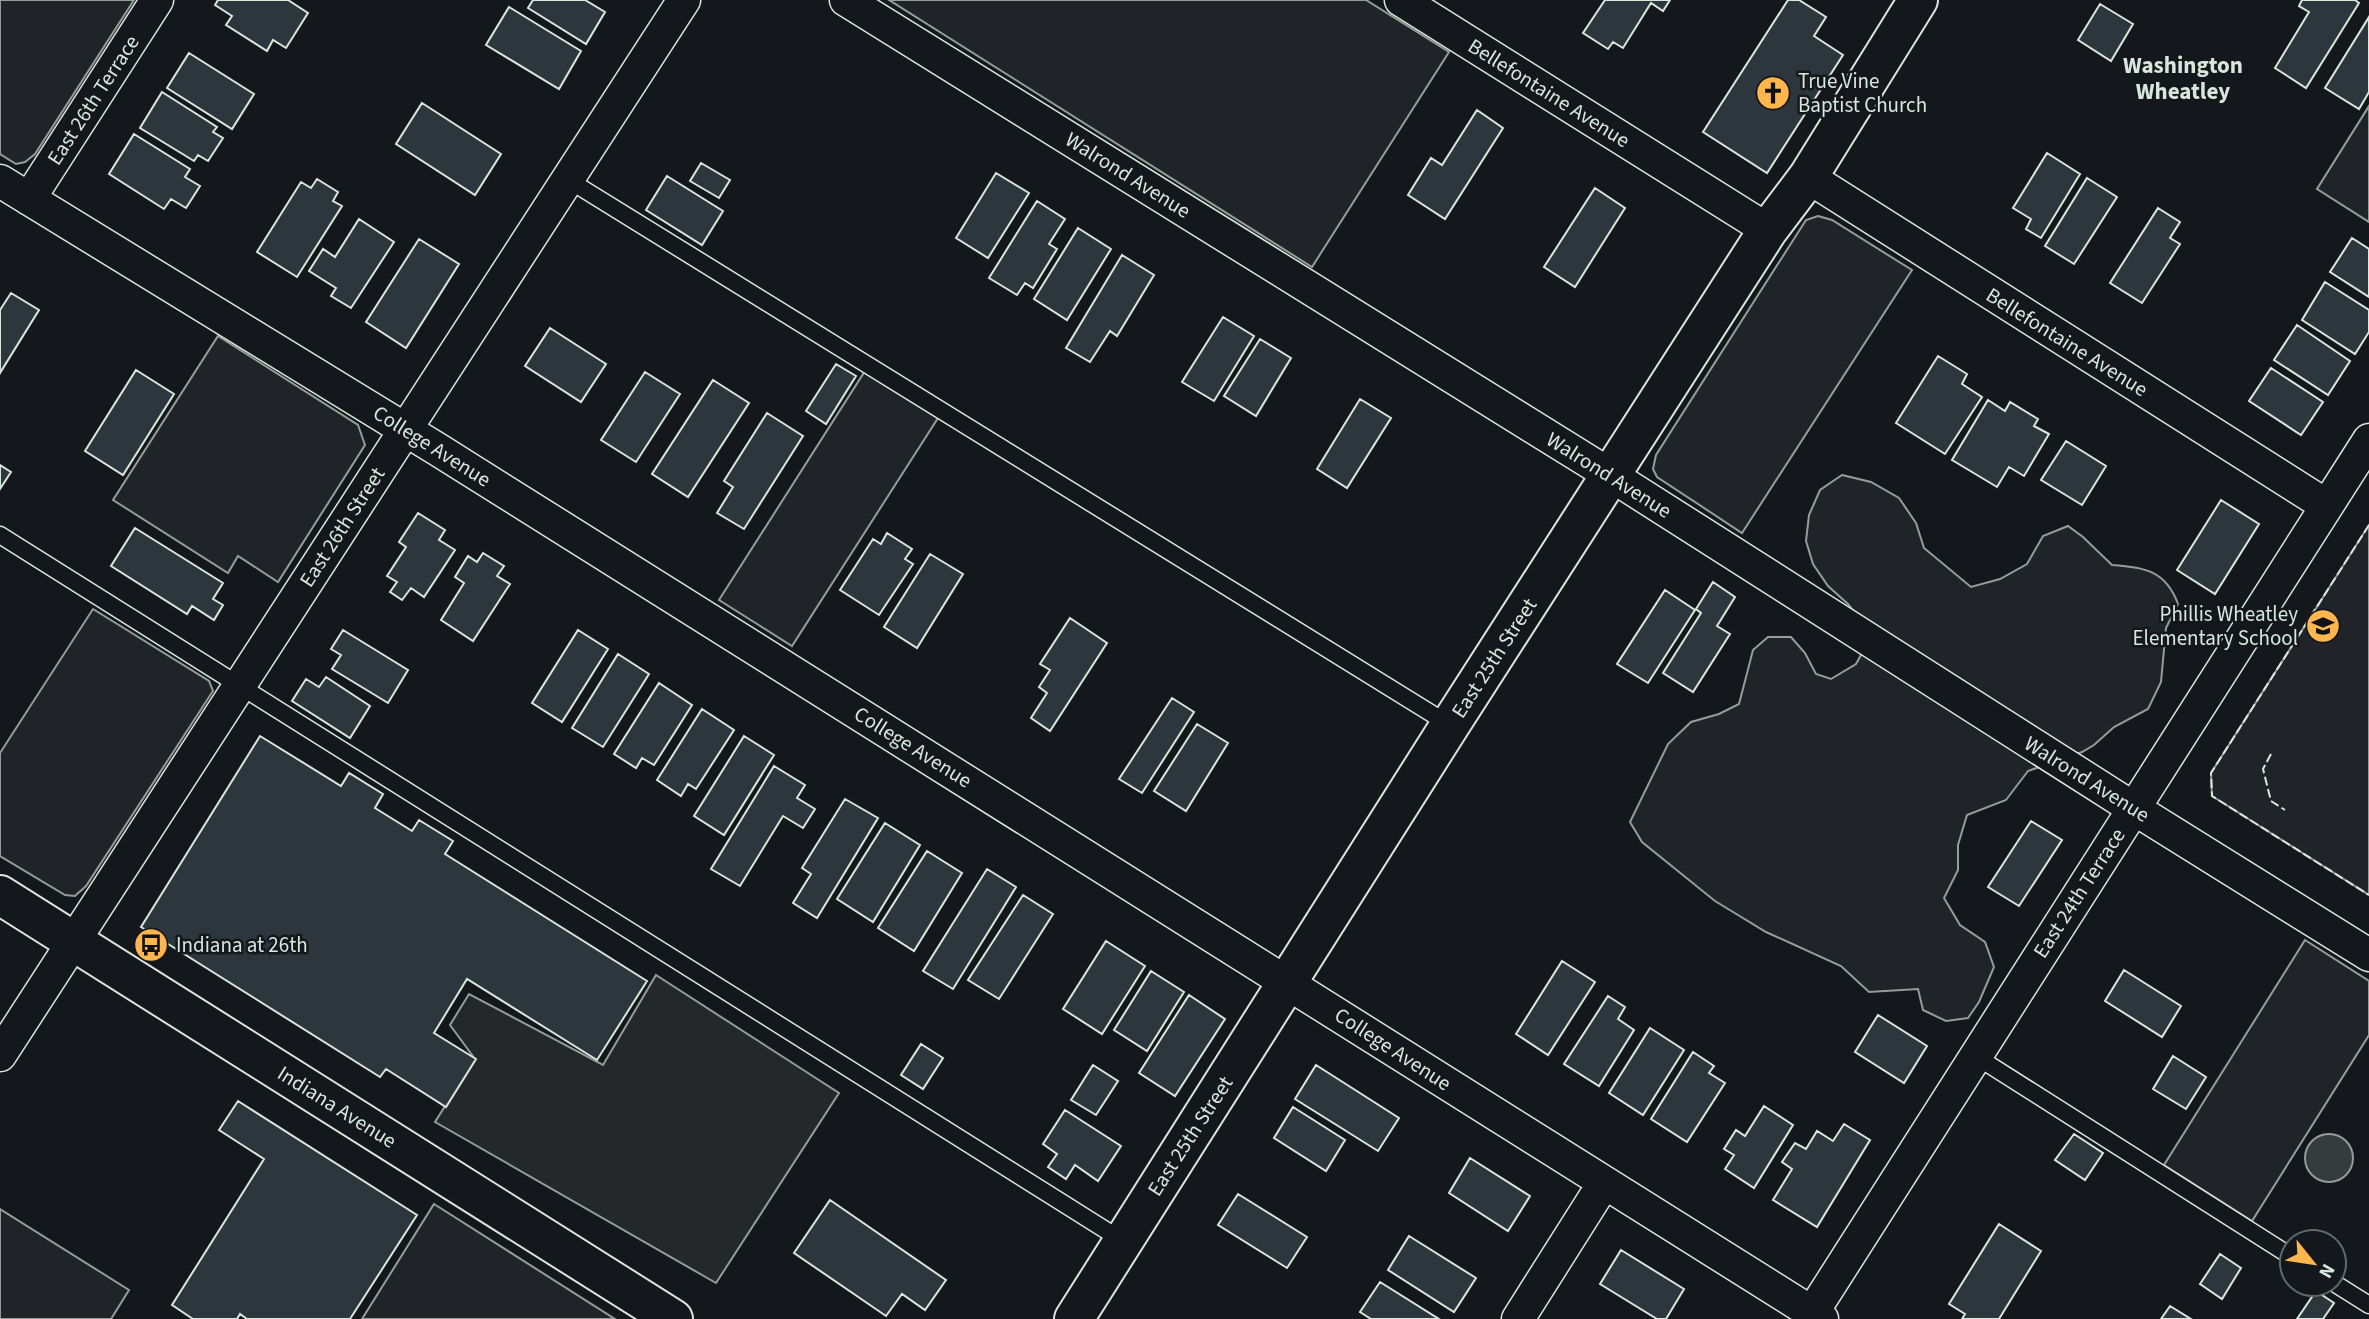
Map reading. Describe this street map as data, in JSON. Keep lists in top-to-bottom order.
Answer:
{
  "streets": {
    "street": [
      "Bellefontaine Avenue",
      "East 26th Terrace",
      "Walrond Avenue",
      "College Avenue",
      "East 26th Street",
      "East 25th Street",
      "East 24th Terrace",
      "Indiana Avenue"
    ]
  },
  "crossings": [
    ["Bellefontaine Avenue", "East 25th Street"],
    ["Bellefontaine Avenue", "East 24th Terrace"],
    ["East 26th Terrace", "College Avenue"],
    ["Walrond Avenue", "East 25th Street"],
    ["Walrond Avenue", "East 24th Terrace"],
    ["College Avenue", "East 26th Street"],
    ["College Avenue", "East 25th Street"],
    ["College Avenue", "East 24th Terrace"],
    ["East 26th Street", "Indiana Avenue"]
  ],
  "districts": ["Washington Wheatley"],
  "places": {
    "church": ["True Vine Baptist Church"],
    "school or university": ["Phillis Wheatley Elementary School"],
    "bus stop": ["Indiana at 26th"]
  },
  "north": "bottom right"
}
